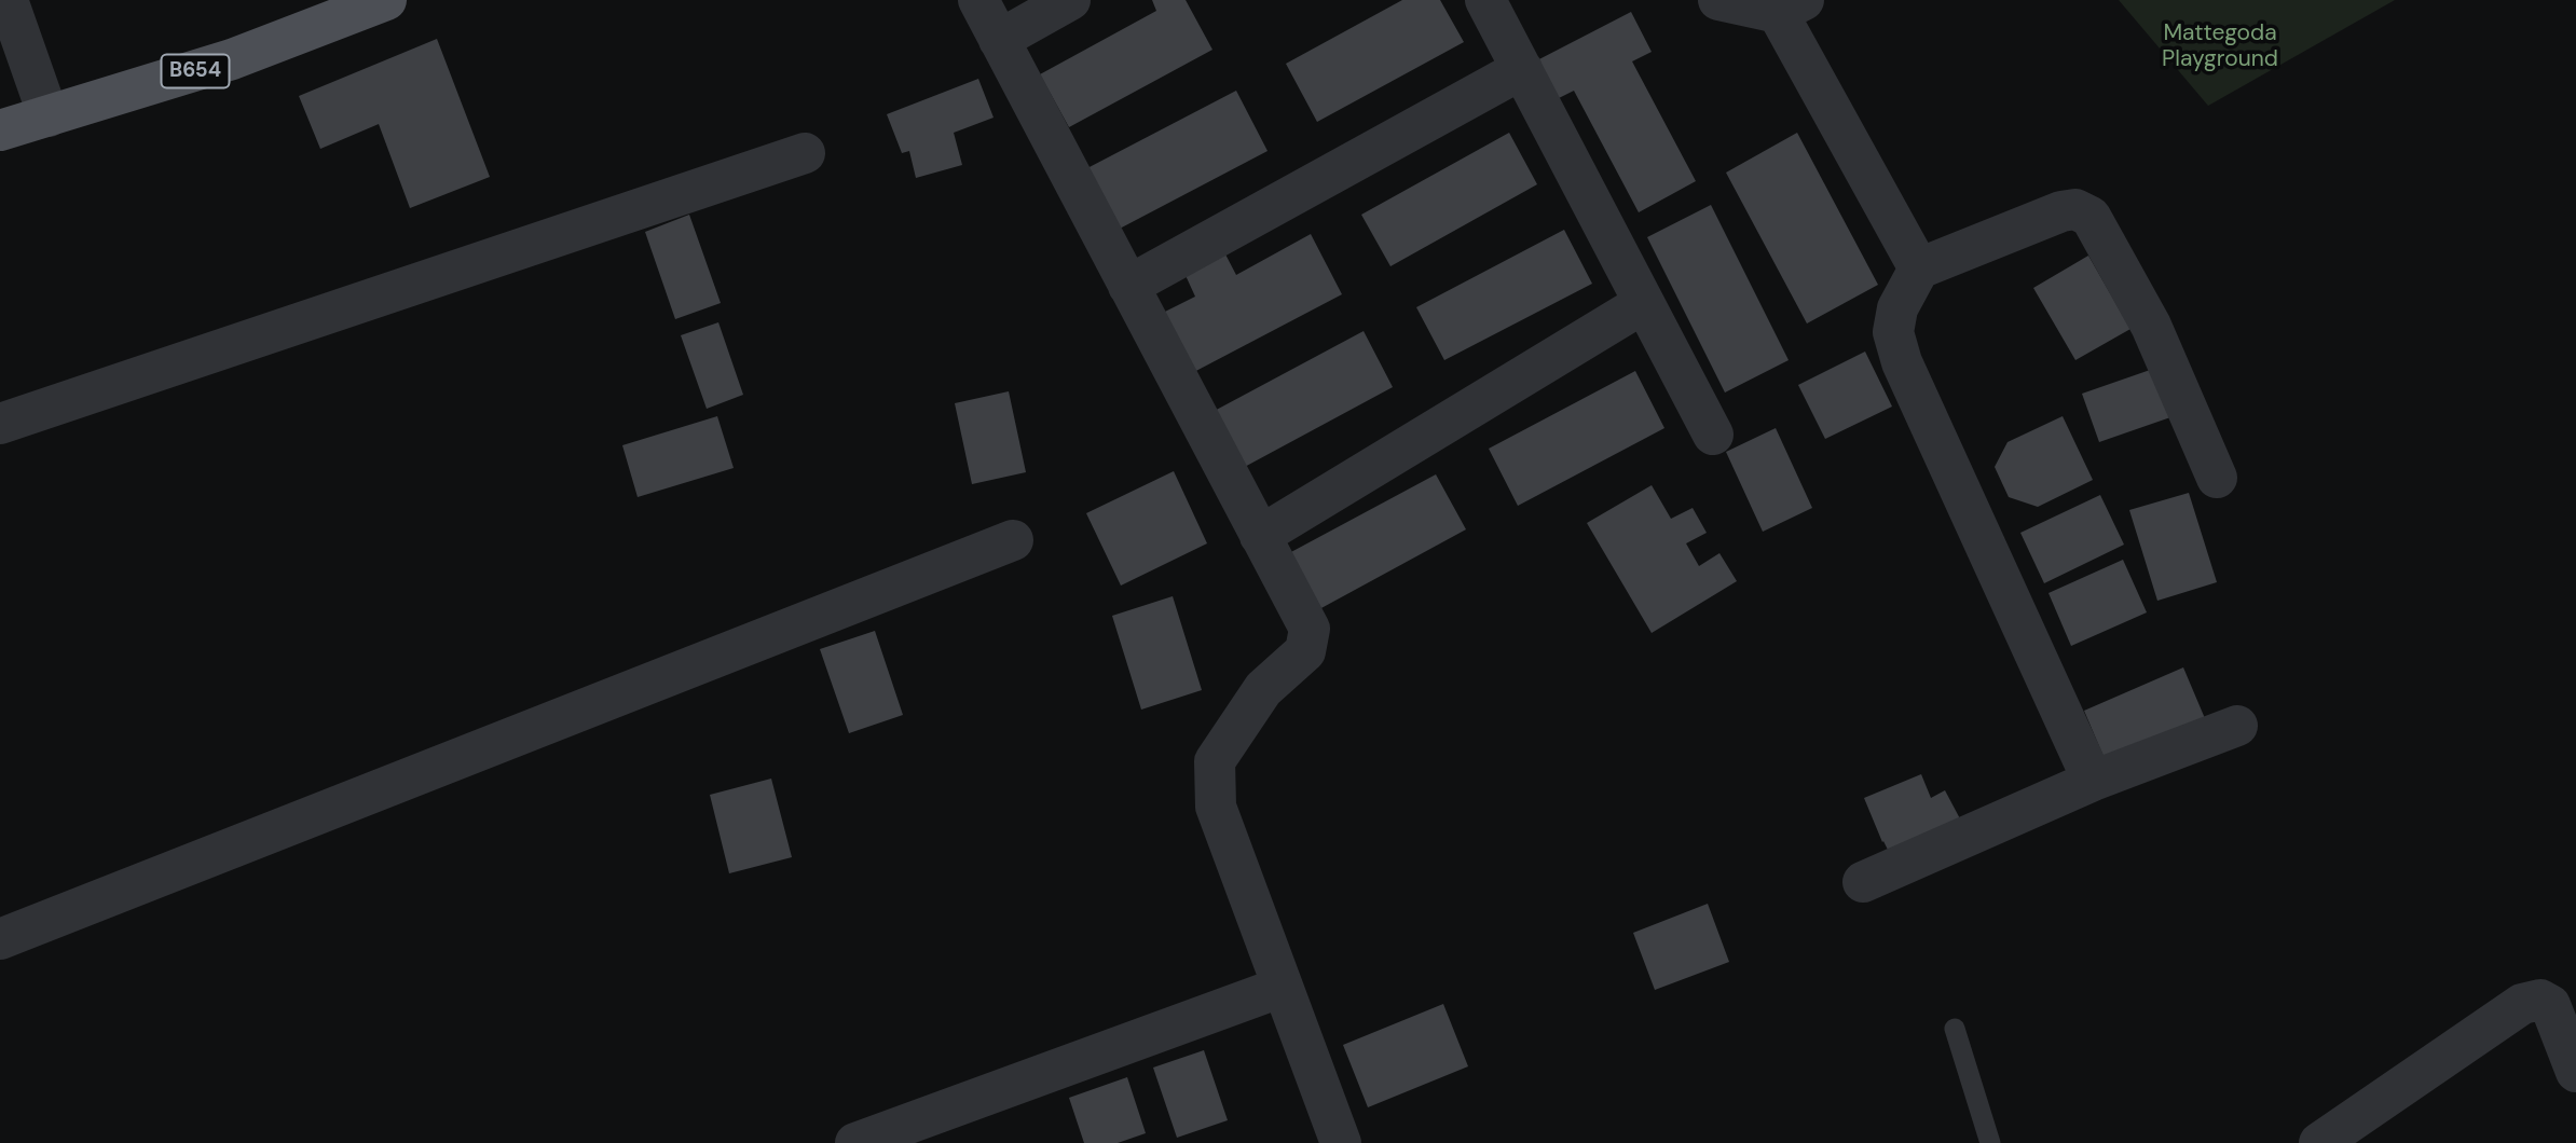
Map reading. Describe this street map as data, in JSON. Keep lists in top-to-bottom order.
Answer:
{
  "streets": {
    "main road": ["B654"]
  },
  "parks": ["Mattegoda Playground"]
}
